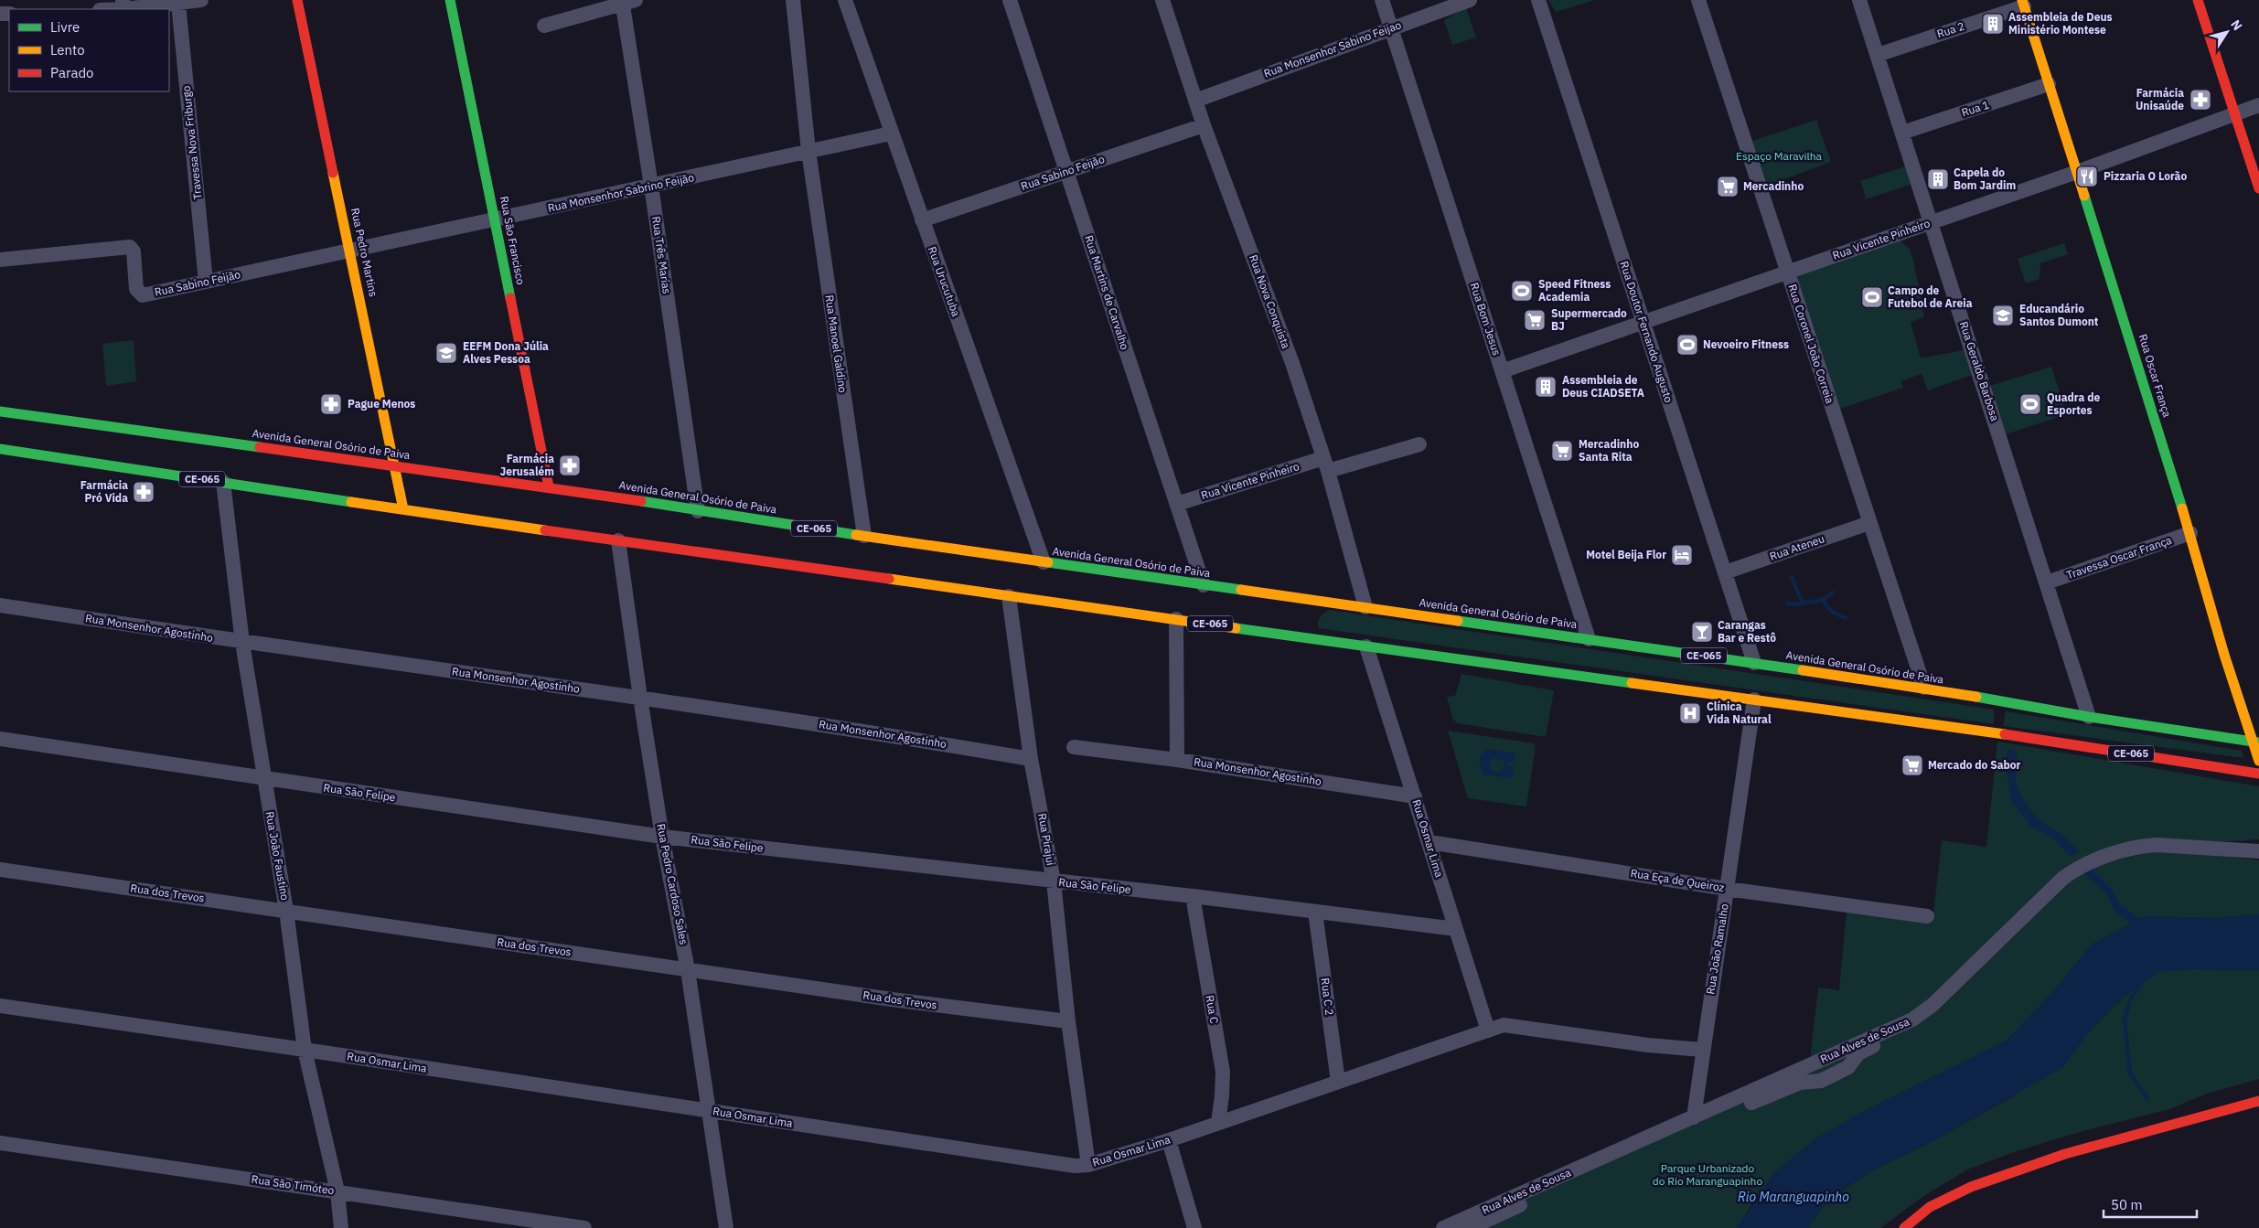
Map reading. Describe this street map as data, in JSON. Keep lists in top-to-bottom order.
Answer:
{
  "streets": {
    "main road": [
      "Rua São Francisco",
      "Rua Pedro Martins",
      "Rua Oscar França",
      "Avenida General Osório de Paiva",
      "CE-065"
    ],
    "street": [
      "Rua 2",
      "Rua Monsenhor Sabino Feijao",
      "Rua 1",
      "Travessa Nova Friburgo",
      "Rua Sabino Feijão",
      "Rua Monsenhor Sabrino Feijão",
      "Rua Vicente Pinheiro",
      "Rua Três Marias",
      "Rua Urucutuba",
      "Rua Martins de Carvalho",
      "Rua Nova Conquista",
      "Rua Bom Jesus",
      "Rua Doutor Fernando Augusto",
      "Rua Manoel Galdino",
      "Rua Coronel João Correia",
      "Rua Geraldo Barbosa",
      "Rua Ateneu",
      "Travessa Oscar França",
      "Rua Monsenhor Agostinho",
      "Rua São Felipe",
      "Rua Osmar Lima",
      "Rua Pirajui",
      "Rua João Faustino",
      "Rua Eça de Queiroz",
      "Rua Pedro Cardoso Sales",
      "Rua dos Trevos",
      "Rua João Ramalho",
      "Rua C 2",
      "Rua C",
      "Rua Alves de Sousa",
      "Rua São Timóteo"
    ]
  },
  "crossings": [
    ["Rua 2", "Rua Geraldo Barbosa"],
    ["Rua 2", "Rua Oscar França"],
    ["Rua Monsenhor Sabino Feijao", "Rua Nova Conquista"],
    ["Rua Monsenhor Sabino Feijao", "Rua Bom Jesus"],
    ["Rua 1", "Rua Geraldo Barbosa"],
    ["Rua 1", "Rua Oscar França"],
    ["Travessa Nova Friburgo", "Rua Sabino Feijão"],
    ["Rua Sabino Feijão", "Rua Monsenhor Sabrino Feijão"],
    ["Rua Sabino Feijão", "Rua Pedro Martins"],
    ["Rua Sabino Feijão", "Rua Urucutuba"],
    ["Rua Sabino Feijão", "Rua Martins de Carvalho"],
    ["Rua Sabino Feijão", "Rua Nova Conquista"],
    ["Rua Monsenhor Sabrino Feijão", "Rua São Francisco"],
    ["Rua Monsenhor Sabrino Feijão", "Rua Pedro Martins"],
    ["Rua Monsenhor Sabrino Feijão", "Rua Três Marias"],
    ["Rua Monsenhor Sabrino Feijão", "Rua Urucutuba"],
    ["Rua Monsenhor Sabrino Feijão", "Rua Manoel Galdino"],
    ["Rua Vicente Pinheiro", "Rua Martins de Carvalho"],
    ["Rua Vicente Pinheiro", "Rua Nova Conquista"],
    ["Rua Vicente Pinheiro", "Rua Bom Jesus"],
    ["Rua Vicente Pinheiro", "Rua Doutor Fernando Augusto"],
    ["Rua Vicente Pinheiro", "Rua Coronel João Correia"],
    ["Rua Vicente Pinheiro", "Rua Geraldo Barbosa"],
    ["Rua Vicente Pinheiro", "Rua Oscar França"],
    ["Rua São Francisco", "Avenida General Osório de Paiva"],
    ["Rua Pedro Martins", "Avenida General Osório de Paiva"],
    ["Rua Pedro Martins", "CE-065"],
    ["Rua Três Marias", "Avenida General Osório de Paiva"],
    ["Rua Urucutuba", "Avenida General Osório de Paiva"],
    ["Rua Martins de Carvalho", "Avenida General Osório de Paiva"],
    ["Rua Nova Conquista", "Avenida General Osório de Paiva"],
    ["Rua Bom Jesus", "Avenida General Osório de Paiva"],
    ["Rua Doutor Fernando Augusto", "Avenida General Osório de Paiva"],
    ["Rua Doutor Fernando Augusto", "Rua Ateneu"],
    ["Rua Manoel Galdino", "Avenida General Osório de Paiva"],
    ["Rua Coronel João Correia", "Avenida General Osório de Paiva"],
    ["Rua Coronel João Correia", "Rua Ateneu"],
    ["Rua Geraldo Barbosa", "Avenida General Osório de Paiva"],
    ["Rua Geraldo Barbosa", "Travessa Oscar França"],
    ["Rua Oscar França", "Avenida General Osório de Paiva"],
    ["Rua Oscar França", "Travessa Oscar França"],
    ["CE-065", "Rua Osmar Lima"],
    ["CE-065", "Rua Pirajui"],
    ["CE-065", "Rua João Faustino"],
    ["CE-065", "Rua Pedro Cardoso Sales"],
    ["CE-065", "Rua João Ramalho"],
    ["Rua Monsenhor Agostinho", "Rua Osmar Lima"],
    ["Rua Monsenhor Agostinho", "Rua Pirajui"],
    ["Rua Monsenhor Agostinho", "Rua João Faustino"],
    ["Rua Monsenhor Agostinho", "Rua Pedro Cardoso Sales"],
    ["Rua São Felipe", "Rua Osmar Lima"],
    ["Rua São Felipe", "Rua Pirajui"],
    ["Rua São Felipe", "Rua João Faustino"],
    ["Rua São Felipe", "Rua Pedro Cardoso Sales"],
    ["Rua São Felipe", "Rua C 2"],
    ["Rua São Felipe", "Rua C"],
    ["Rua Osmar Lima", "Rua Pirajui"],
    ["Rua Osmar Lima", "Rua João Faustino"],
    ["Rua Osmar Lima", "Rua Eça de Queiroz"],
    ["Rua Osmar Lima", "Rua Pedro Cardoso Sales"],
    ["Rua Osmar Lima", "Rua João Ramalho"],
    ["Rua Osmar Lima", "Rua C 2"],
    ["Rua Osmar Lima", "Rua C"],
    ["Rua Pirajui", "Rua dos Trevos"],
    ["Rua João Faustino", "Rua dos Trevos"],
    ["Rua João Faustino", "Rua São Timóteo"],
    ["Rua Eça de Queiroz", "Rua João Ramalho"],
    ["Rua Pedro Cardoso Sales", "Rua dos Trevos"],
    ["Rua João Ramalho", "Rua Alves de Sousa"]
  ],
  "water": ["Rio Maranguapinho"],
  "parks": ["Espaço Maravilha", "Parque Urbanizado do Rio Maranguapinho"],
  "places": {
    "building": ["Assembleia de Deus Ministério Montese", "Capela do Bom Jardim", "Assembleia de Deus CIADSETA"],
    "pharmacy": [
      "Farmácia Unisaúde",
      "Pague Menos",
      "Farmácia Jerusalém",
      "Farmácia Pró Vida"
    ],
    "restaurant": ["Pizzaria O Lorão"],
    "supermarket": [
      "Mercadinho",
      "Supermercado BJ",
      "Mercadinho Santa Rita",
      "Mercado do Sabor"
    ],
    "sports": [
      "Speed Fitness Academia",
      "Campo de Futebol de Areia",
      "Nevoeiro Fitness",
      "Quadra de Esportes"
    ],
    "school or university": ["Educandário Santos Dumont", "EEFM Dona Júlia Alves Pessoa"],
    "hotel": ["Motel Beija Flor"],
    "bar": ["Carangas Bar e Restô"],
    "hospital": ["Clínica Vida Natural"]
  },
  "legend": ["Livre", "Lento", "Parado"],
  "scale_bar": "50 m",
  "north": "top right"
}
